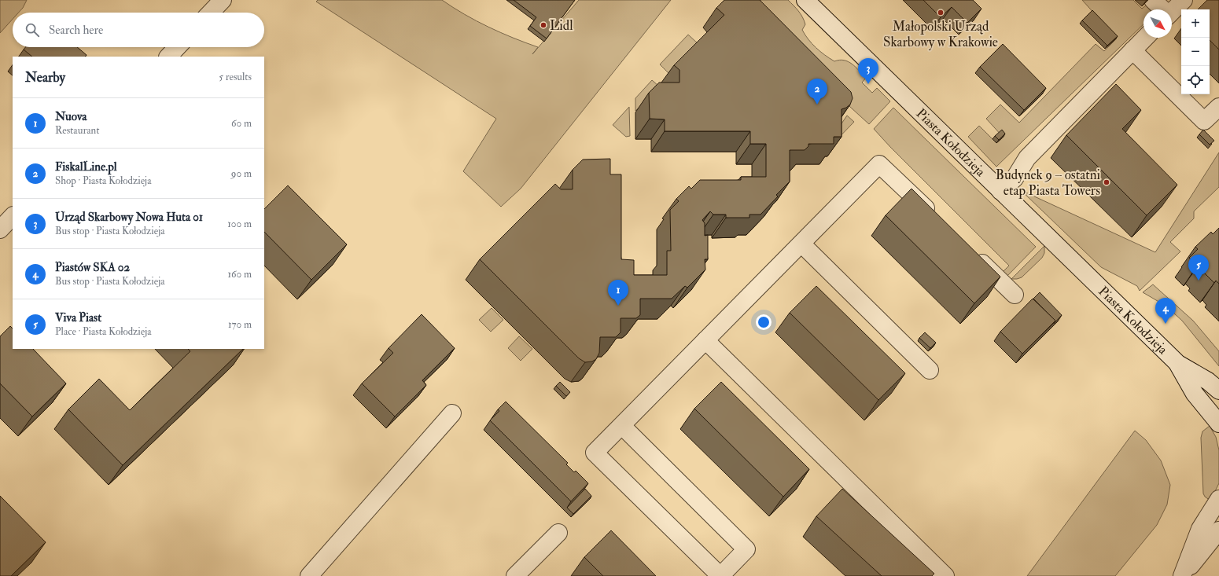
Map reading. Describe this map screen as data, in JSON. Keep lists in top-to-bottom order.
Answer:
{
  "streets": {
    "street": ["Piasta Kołodzieja"]
  },
  "places": ["Małopolski Urząd Skarbowy w Krakowie", "Lidl", "Budynek 9 – ostatni etap Piasta Towers"],
  "north": "bottom right",
  "page": {
    "map_buttons": ["+", "−"],
    "search": "Search here",
    "heading": ["Nearby", "5 results"],
    "pins": [
      "3",
      "2",
      "5",
      "1",
      "4"
    ],
    "list": [
      {
        "mark": "1",
        "name": "Nuova",
        "note": "Restaurant",
        "value": "60 m"
      },
      {
        "mark": "2",
        "name": "FiskalLine.pl",
        "note": "Shop · Piasta Kołodzieja",
        "value": "90 m"
      },
      {
        "mark": "3",
        "name": "Urząd Skarbowy Nowa Huta 01",
        "note": "Bus stop · Piasta Kołodzieja",
        "value": "100 m"
      },
      {
        "mark": "4",
        "name": "Piastów SKA 02",
        "note": "Bus stop · Piasta Kołodzieja",
        "value": "160 m"
      },
      {
        "mark": "5",
        "name": "Viva Piast",
        "note": "Place · Piasta Kołodzieja",
        "value": "170 m"
      }
    ]
  }
}
